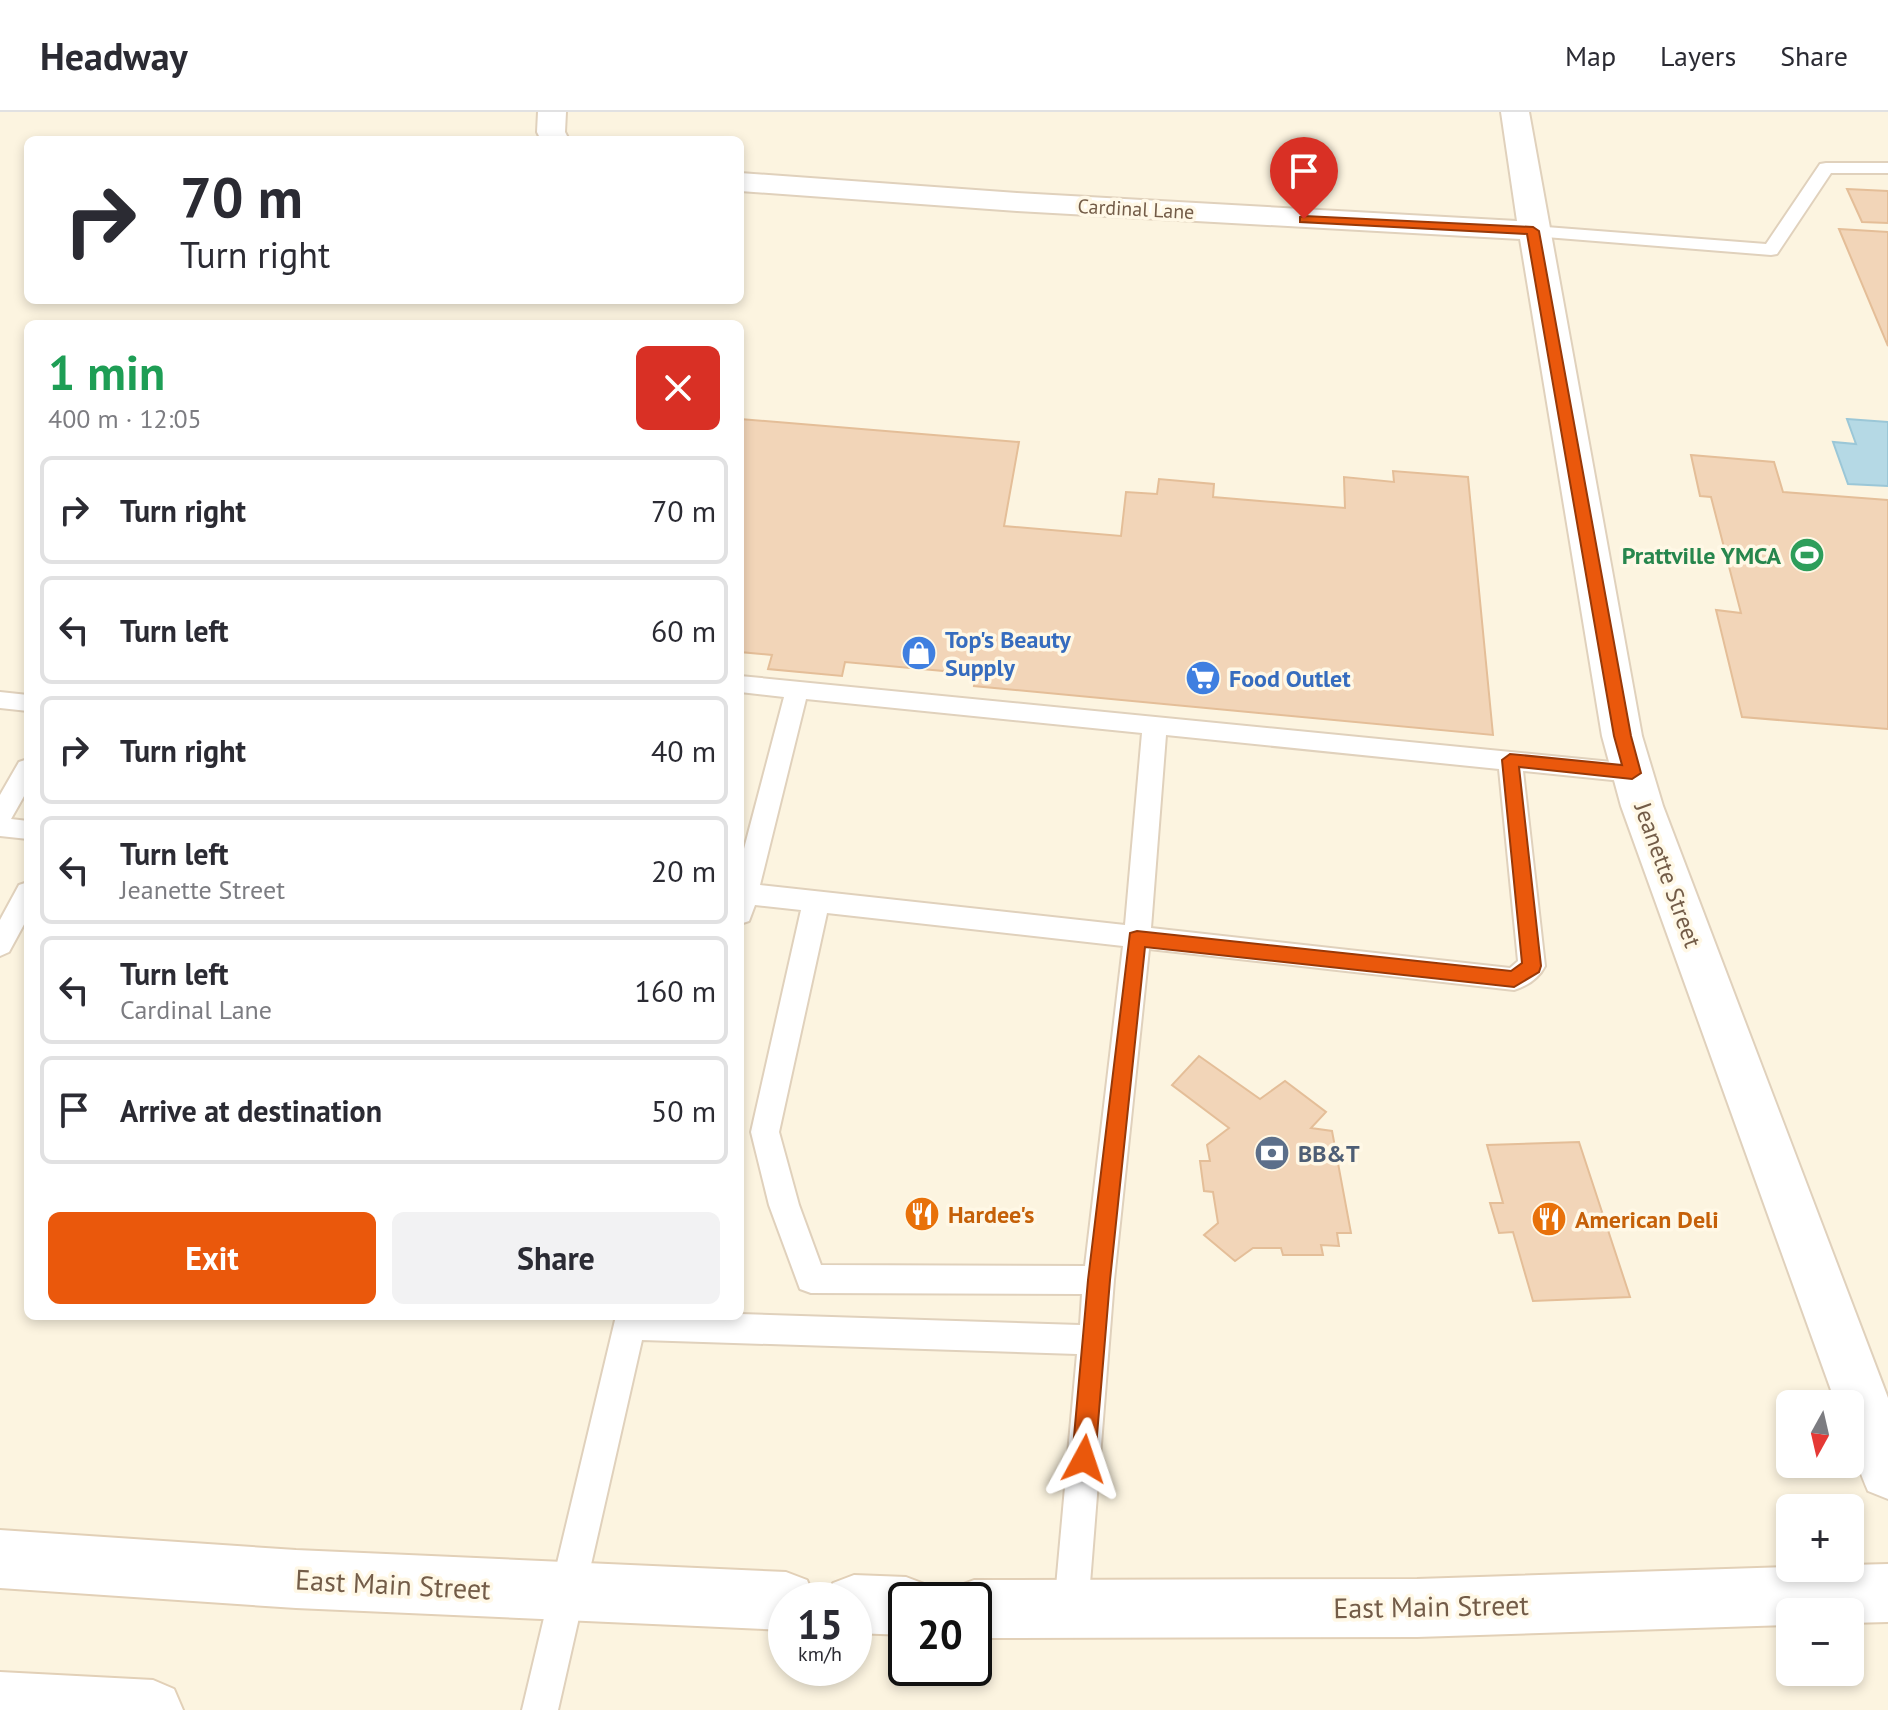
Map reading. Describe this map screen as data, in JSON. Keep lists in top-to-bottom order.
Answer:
{
  "streets": {
    "street": ["Cardinal Lane", "Jeanette Street", "East Main Street"]
  },
  "crossings": [
    ["Cardinal Lane", "Jeanette Street"]
  ],
  "places": {
    "sports": ["Prattville YMCA"],
    "shop": ["Top's Beauty Supply"],
    "supermarket": ["Food Outlet"],
    "bank": ["BB&T"],
    "restaurant": ["Hardee's", "American Deli"]
  },
  "north": "bottom",
  "page": {
    "header": "Headway",
    "nav": ["Map", "Layers", "Share"],
    "turn": ["70 m", "Turn right"],
    "heading": ["1 min", "400 m · 12:05"],
    "list": [
      {
        "name": "Turn right",
        "value": "70 m"
      },
      {
        "name": "Turn left",
        "value": "60 m"
      },
      {
        "name": "Turn right",
        "value": "40 m"
      },
      {
        "name": "Turn left",
        "note": "Jeanette Street",
        "value": "20 m"
      },
      {
        "name": "Turn left",
        "note": "Cardinal Lane",
        "value": "160 m"
      },
      {
        "name": "Arrive at destination",
        "value": "50 m"
      }
    ],
    "buttons": ["Exit", "Share"],
    "map_buttons": ["+", "−"],
    "speed": "15 km/h",
    "limit": "20"
  }
}
